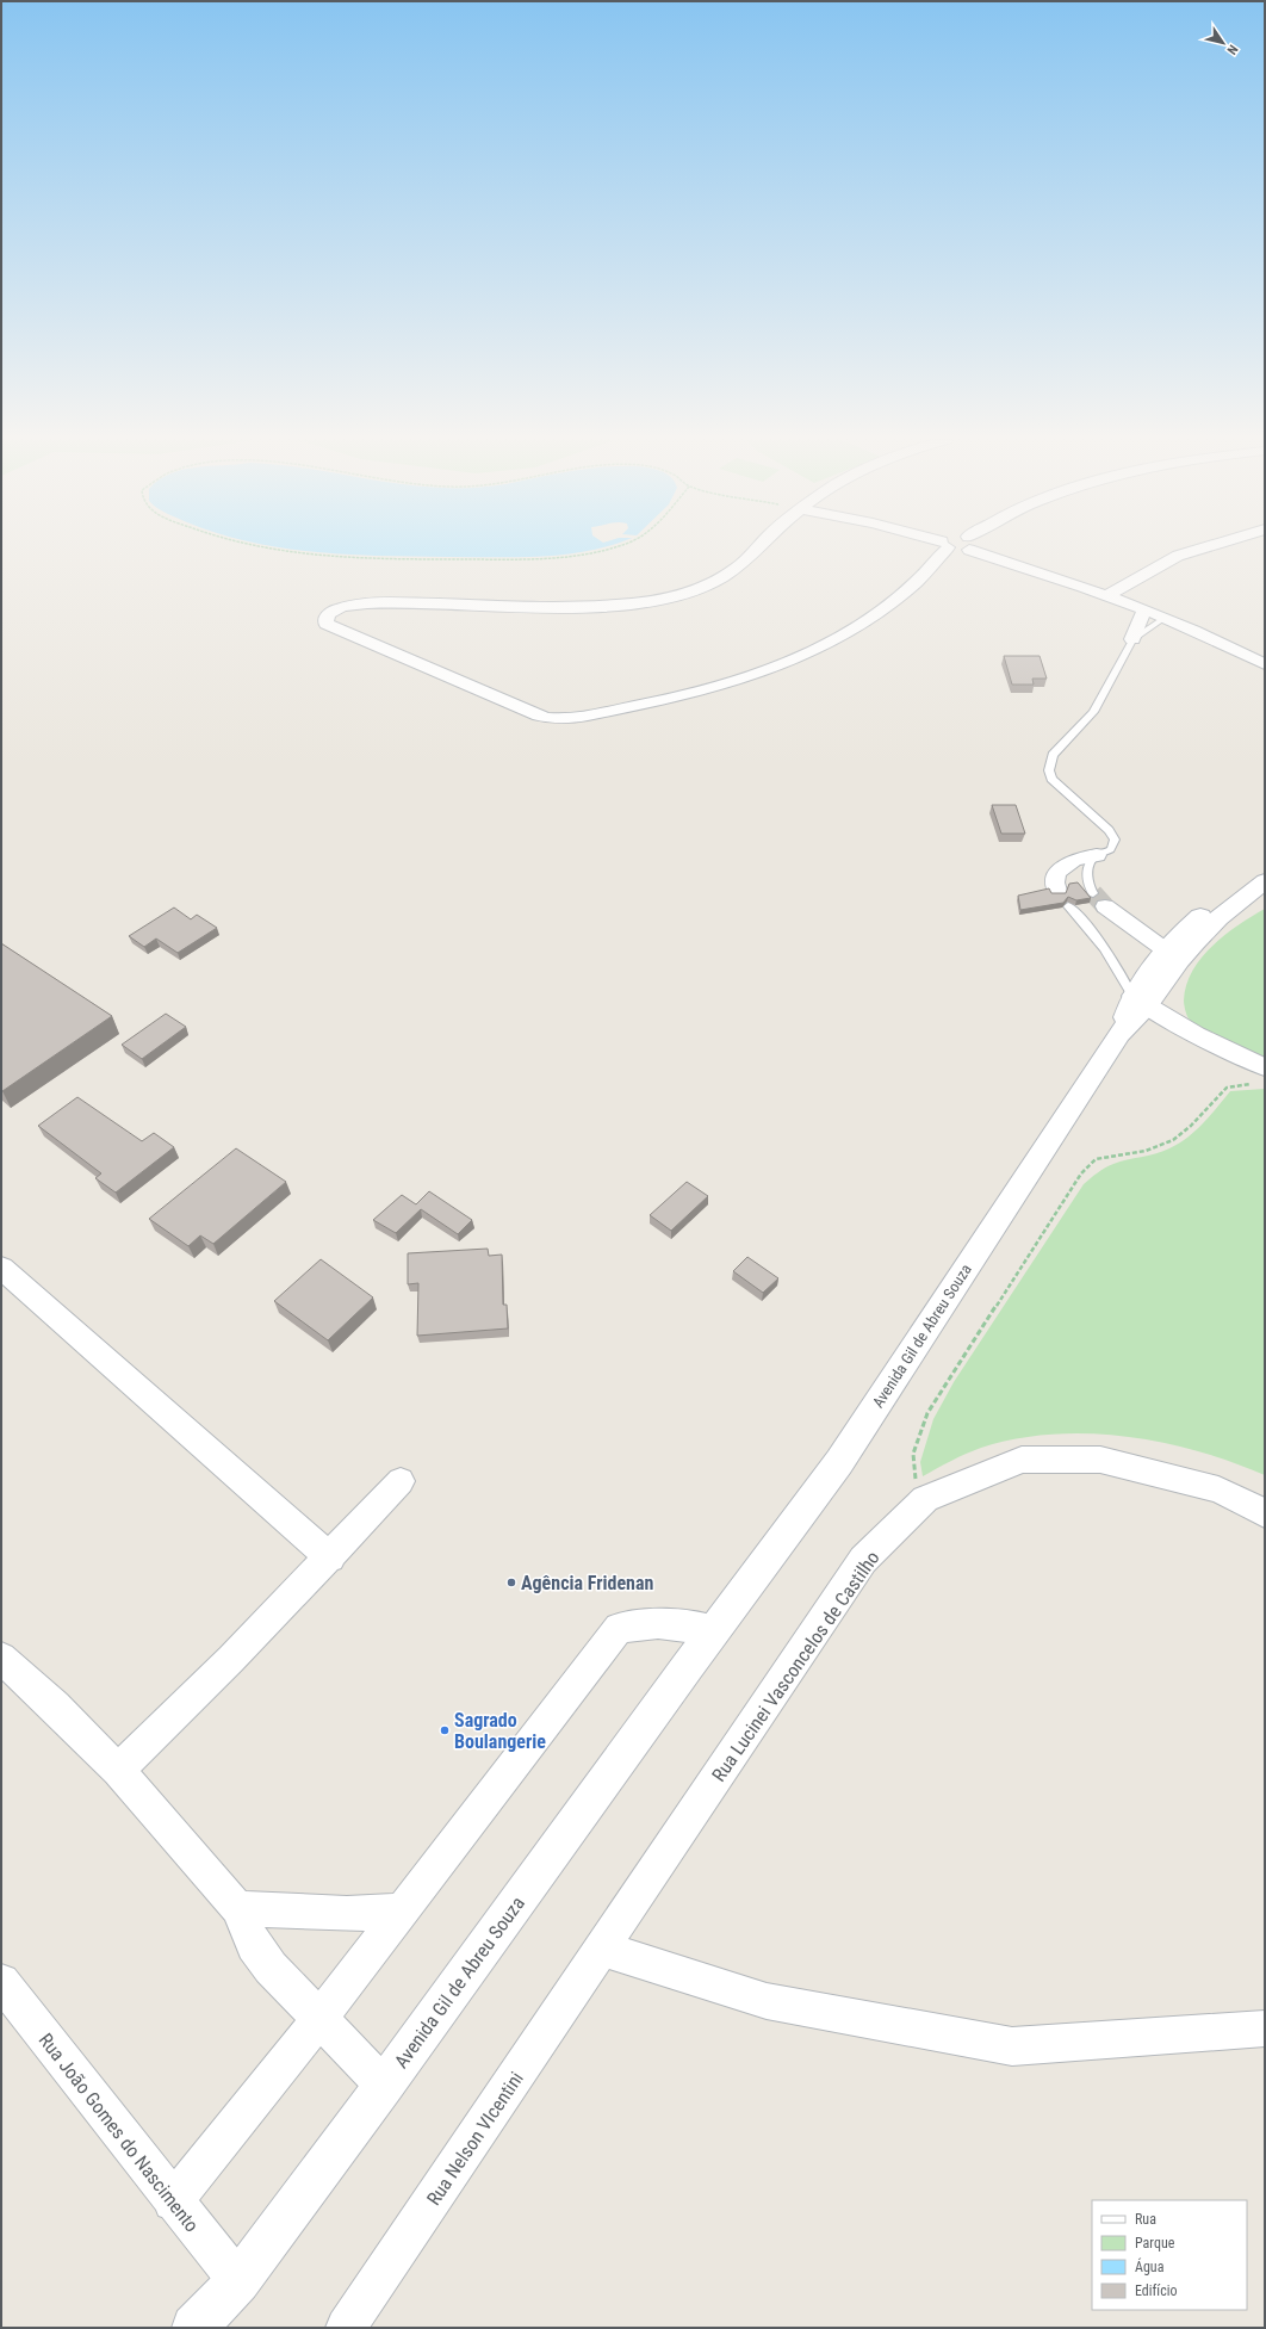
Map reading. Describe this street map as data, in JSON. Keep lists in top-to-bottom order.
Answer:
{
  "streets": {
    "street": [
      "Avenida Gil de Abreu Souza",
      "Rua Lucinei Vasconcelos de Castilho",
      "Rua João Gomes do Nascimento",
      "Rua Nelson VIcentini"
    ]
  },
  "crossings": [
    ["Avenida Gil de Abreu Souza", "Rua João Gomes do Nascimento"],
    ["Rua Lucinei Vasconcelos de Castilho", "Rua Nelson VIcentini"]
  ],
  "places": ["Agência Fridenan", "Sagrado Boulangerie"],
  "legend": [
    "Rua",
    "Parque",
    "Água",
    "Edifício"
  ],
  "north": "bottom right"
}
